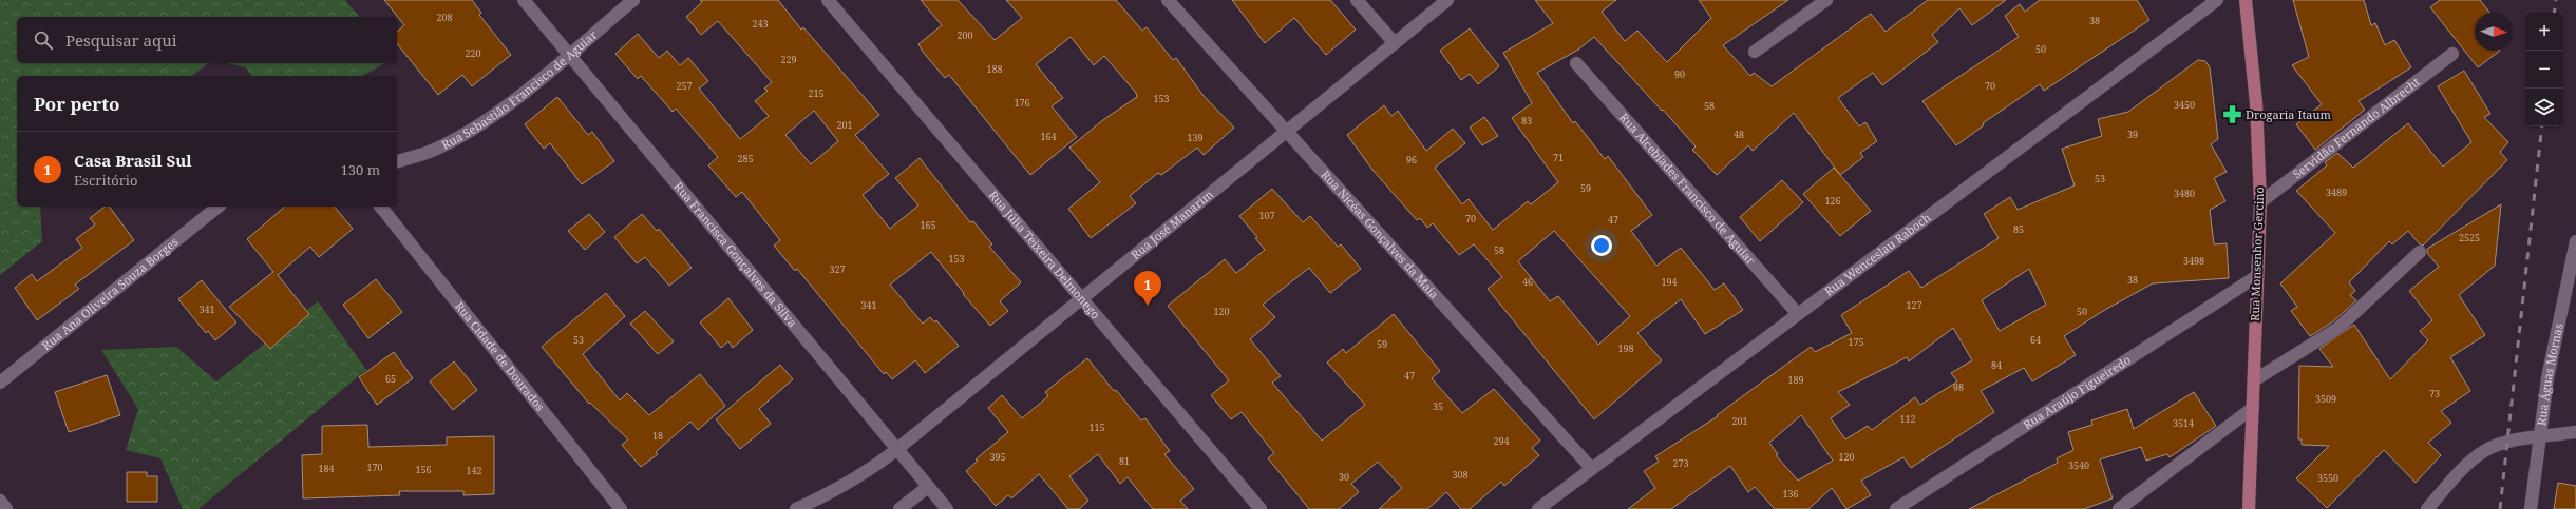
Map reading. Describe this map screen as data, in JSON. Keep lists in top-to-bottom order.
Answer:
{
  "streets": {
    "main road": ["Rua Monsenhor Gercino"],
    "street": [
      "Rua Sebastião Francisco de Aguiar",
      "Servidão Fernando Albrecht",
      "Rua Alcebíades Francisco de Aguiar",
      "Rua José Manarim",
      "Rua Nicéas Gonçalves da Maia",
      "Rua Francisca Gonçalves da Silva",
      "Rua Júlia Teixeira Delmonego",
      "Rua Wenceslau Raboch",
      "Rua Ana Oliveira Souza Borges",
      "Rua Cidade de Dourados",
      "Rua Águas Mornas",
      "Rua Araújo Figueiredo"
    ]
  },
  "crossings": [
    ["Rua Sebastião Francisco de Aguiar", "Rua Francisca Gonçalves da Silva"],
    ["Servidão Fernando Albrecht", "Rua Monsenhor Gercino"],
    ["Rua Alcebíades Francisco de Aguiar", "Rua Wenceslau Raboch"],
    ["Rua José Manarim", "Rua Nicéas Gonçalves da Maia"],
    ["Rua José Manarim", "Rua Francisca Gonçalves da Silva"],
    ["Rua José Manarim", "Rua Júlia Teixeira Delmonego"],
    ["Rua Nicéas Gonçalves da Maia", "Rua Wenceslau Raboch"],
    ["Rua Monsenhor Gercino", "Rua Araújo Figueiredo"]
  ],
  "places": {
    "pharmacy": ["Drogaria Itaum"]
  },
  "house_numbers": [
    "208",
    "38",
    "243",
    "200",
    "50",
    "220",
    "229",
    "188",
    "90",
    "257",
    "70",
    "215",
    "153",
    "176",
    "3450",
    "58",
    "83",
    "201",
    "48",
    "39",
    "164",
    "139",
    "71",
    "285",
    "96",
    "53",
    "59",
    "3489",
    "3480",
    "126",
    "107",
    "70",
    "47",
    "165",
    "85",
    "2525",
    "58",
    "153",
    "3498",
    "327",
    "38",
    "46",
    "194",
    "341",
    "127",
    "341",
    "120",
    "50",
    "53",
    "64",
    "175",
    "59",
    "198",
    "84",
    "47",
    "65",
    "189",
    "98",
    "73",
    "3509",
    "35",
    "112",
    "201",
    "3514",
    "115",
    "18",
    "294",
    "395",
    "120",
    "81",
    "273",
    "3540",
    "170",
    "184",
    "156",
    "142",
    "308",
    "30",
    "3550",
    "136"
  ],
  "north": "right",
  "page": {
    "map_buttons": ["+", "−"],
    "search": "Pesquisar aqui",
    "heading": "Por perto",
    "list": [
      {
        "mark": "1",
        "name": "Casa Brasil Sul",
        "note": "Escritório",
        "value": "130 m"
      }
    ],
    "pins": "1"
  }
}
